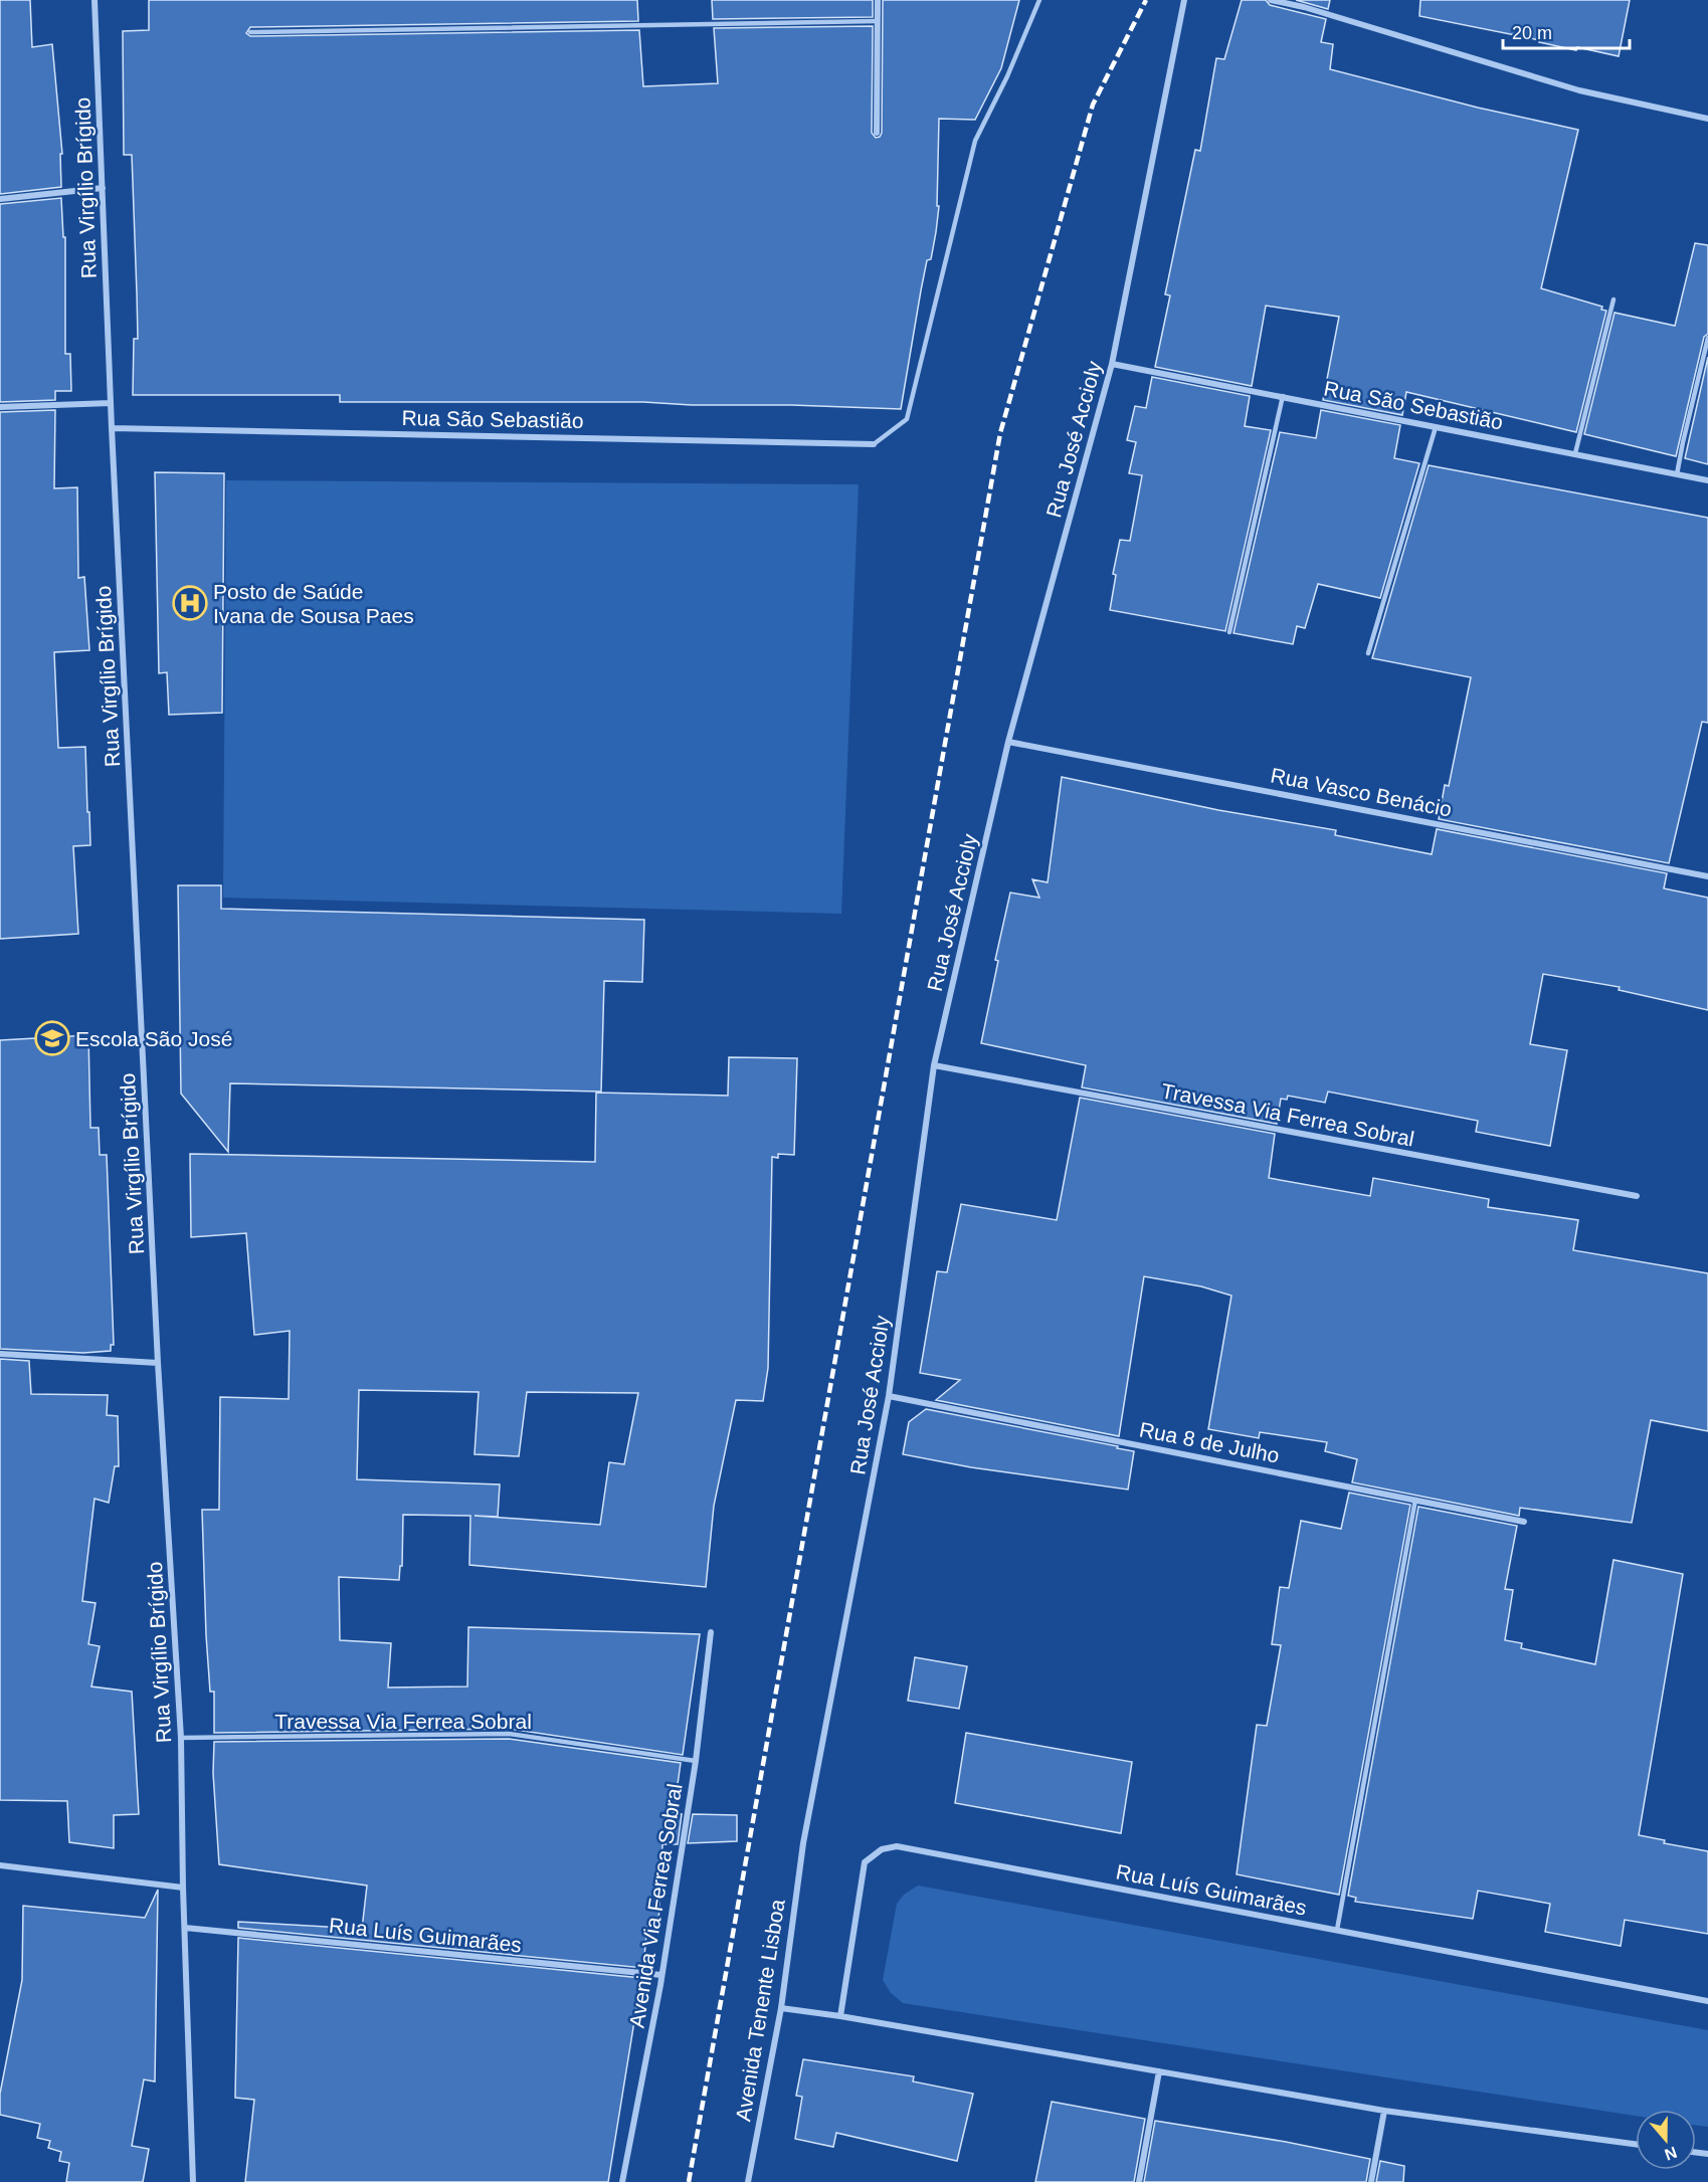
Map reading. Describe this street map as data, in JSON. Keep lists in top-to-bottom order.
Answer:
{
  "streets": {
    "street": [
      "Rua Virgílio Brígido",
      "Rua São Sebastião",
      "Rua José Accioly",
      "Rua Vasco Benácio",
      "Travessa Via Ferrea Sobral",
      "Rua 8 de Julho",
      "Rua Luís Guimarães",
      "Avenida Via Ferrea Sobral",
      "Avenida Tenente Lisboa"
    ]
  },
  "crossings": [
    ["Rua Virgílio Brígido", "Rua São Sebastião"],
    ["Rua Virgílio Brígido", "Travessa Via Ferrea Sobral"],
    ["Rua Virgílio Brígido", "Rua Luís Guimarães"],
    ["Rua São Sebastião", "Rua José Accioly"],
    ["Rua José Accioly", "Rua Vasco Benácio"],
    ["Rua José Accioly", "Travessa Via Ferrea Sobral"],
    ["Rua José Accioly", "Rua 8 de Julho"],
    ["Rua José Accioly", "Avenida Tenente Lisboa"],
    ["Travessa Via Ferrea Sobral", "Avenida Via Ferrea Sobral"],
    ["Rua Luís Guimarães", "Avenida Via Ferrea Sobral"]
  ],
  "places": {
    "hospital": ["Posto de Saúde Ivana de Sousa Paes"],
    "school or university": ["Escola São José"]
  },
  "scale_bar": "20 m",
  "north": "bottom"
}
